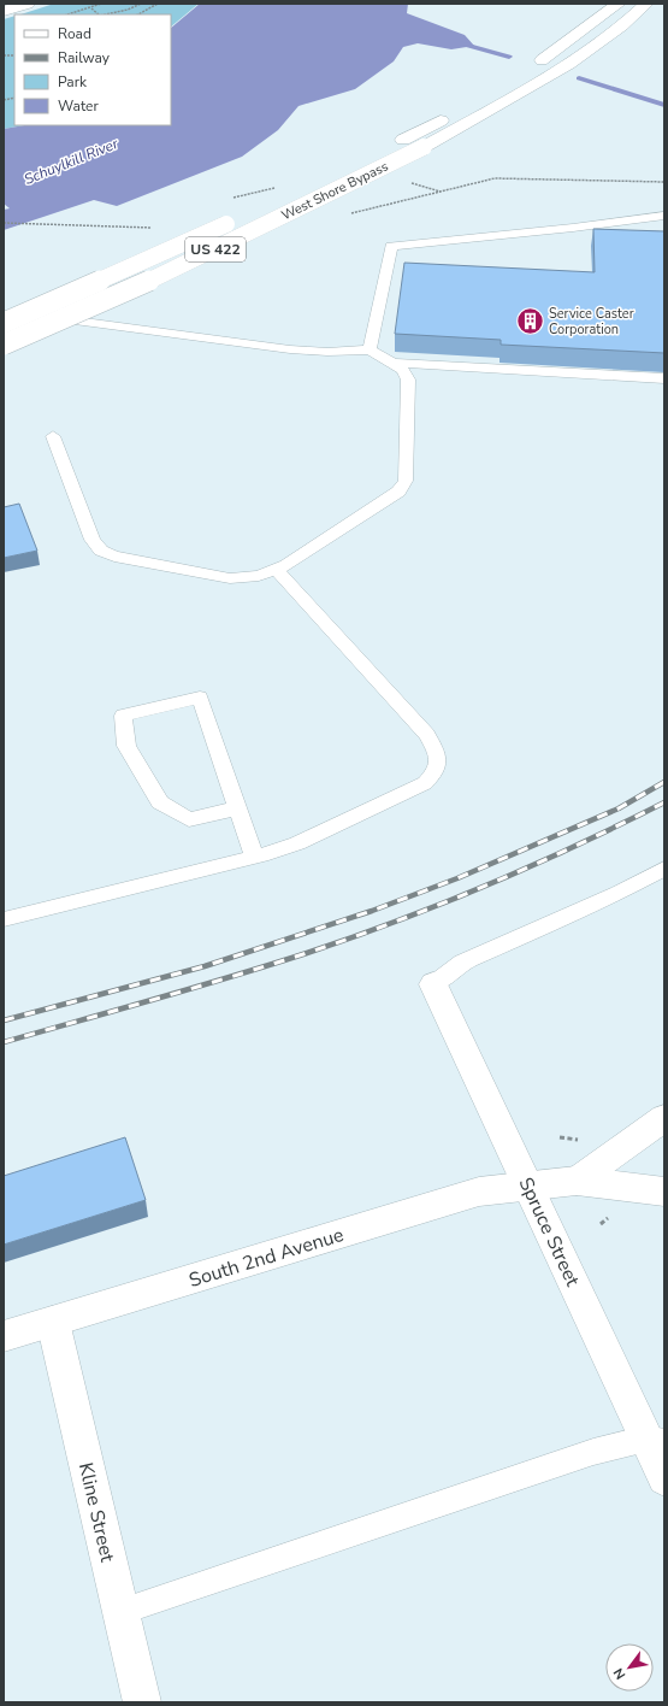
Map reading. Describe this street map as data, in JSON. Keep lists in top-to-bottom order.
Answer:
{
  "streets": {
    "main road": [
      "West Shore Bypass",
      "US 422",
      "Spruce Street",
      "South 2nd Avenue",
      "Kline Street"
    ]
  },
  "crossings": [
    ["Spruce Street", "South 2nd Avenue"],
    ["South 2nd Avenue", "Kline Street"]
  ],
  "water": ["Schuylkill River"],
  "places": {
    "building": ["Service Caster Corporation"]
  },
  "legend": [
    "Road",
    "Railway",
    "Park",
    "Water"
  ],
  "north": "bottom left"
}
